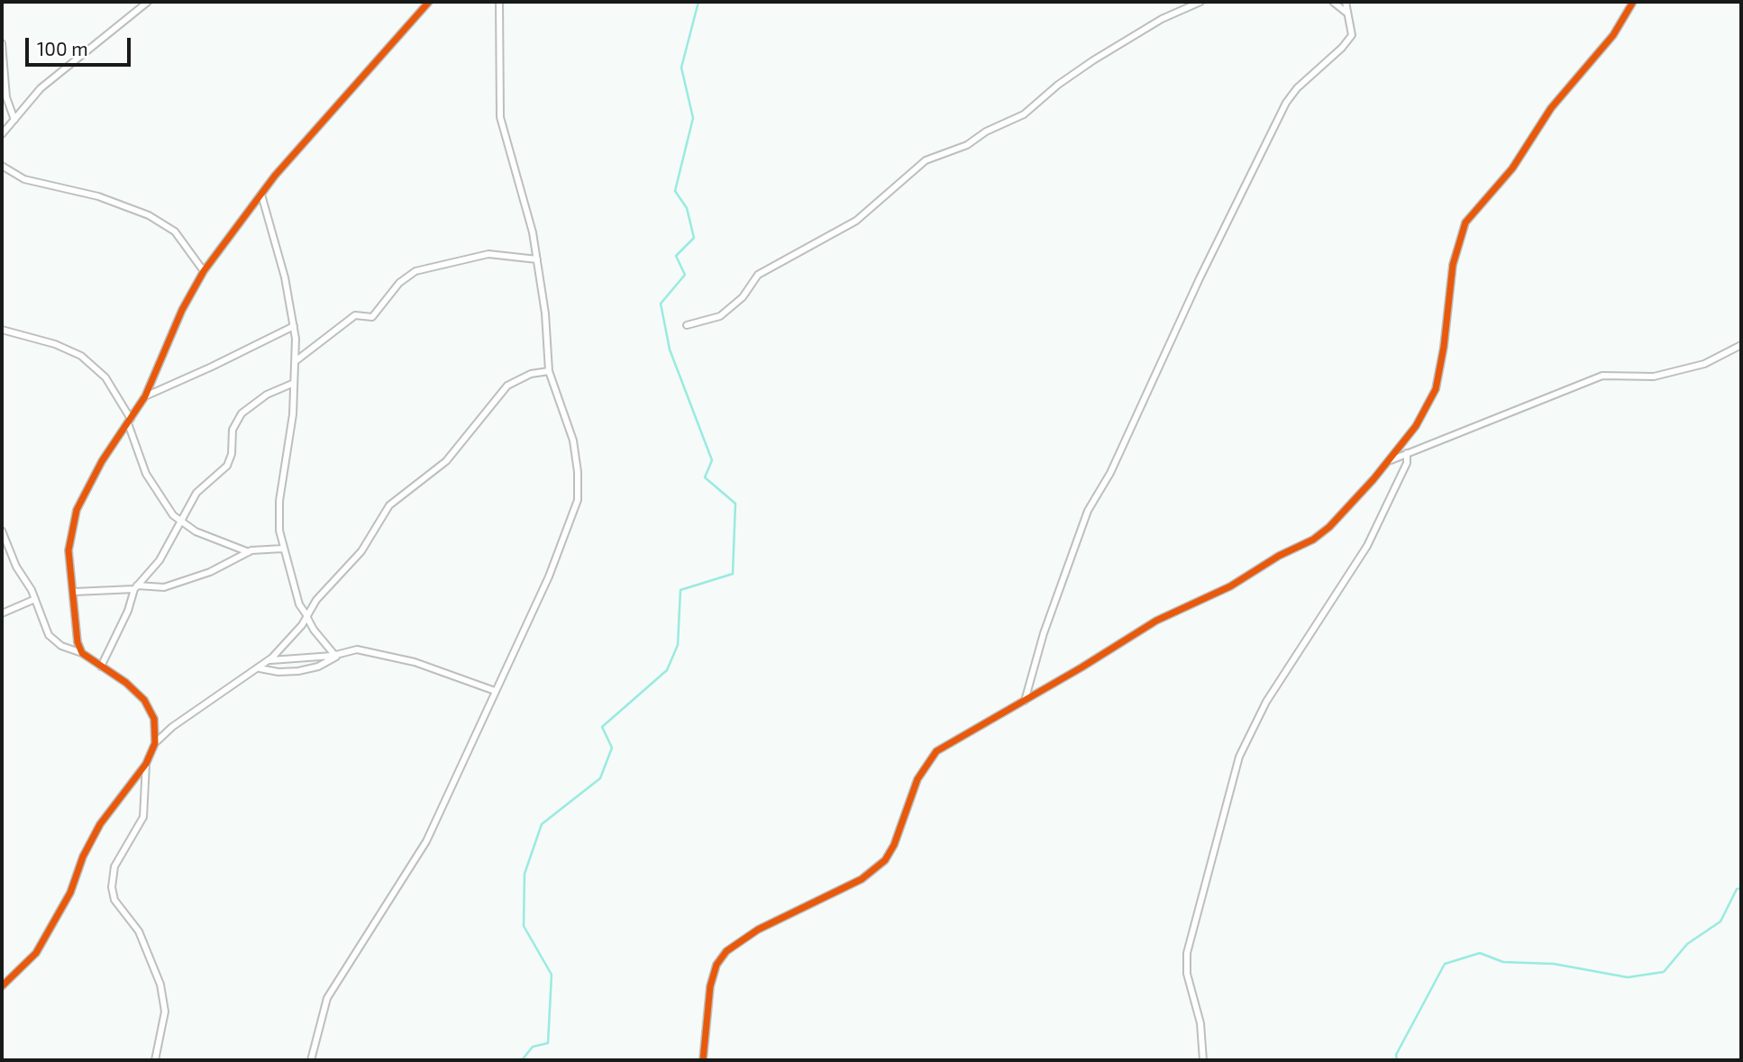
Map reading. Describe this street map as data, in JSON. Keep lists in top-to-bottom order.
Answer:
{
  "scale_bar": "100 m"
}
